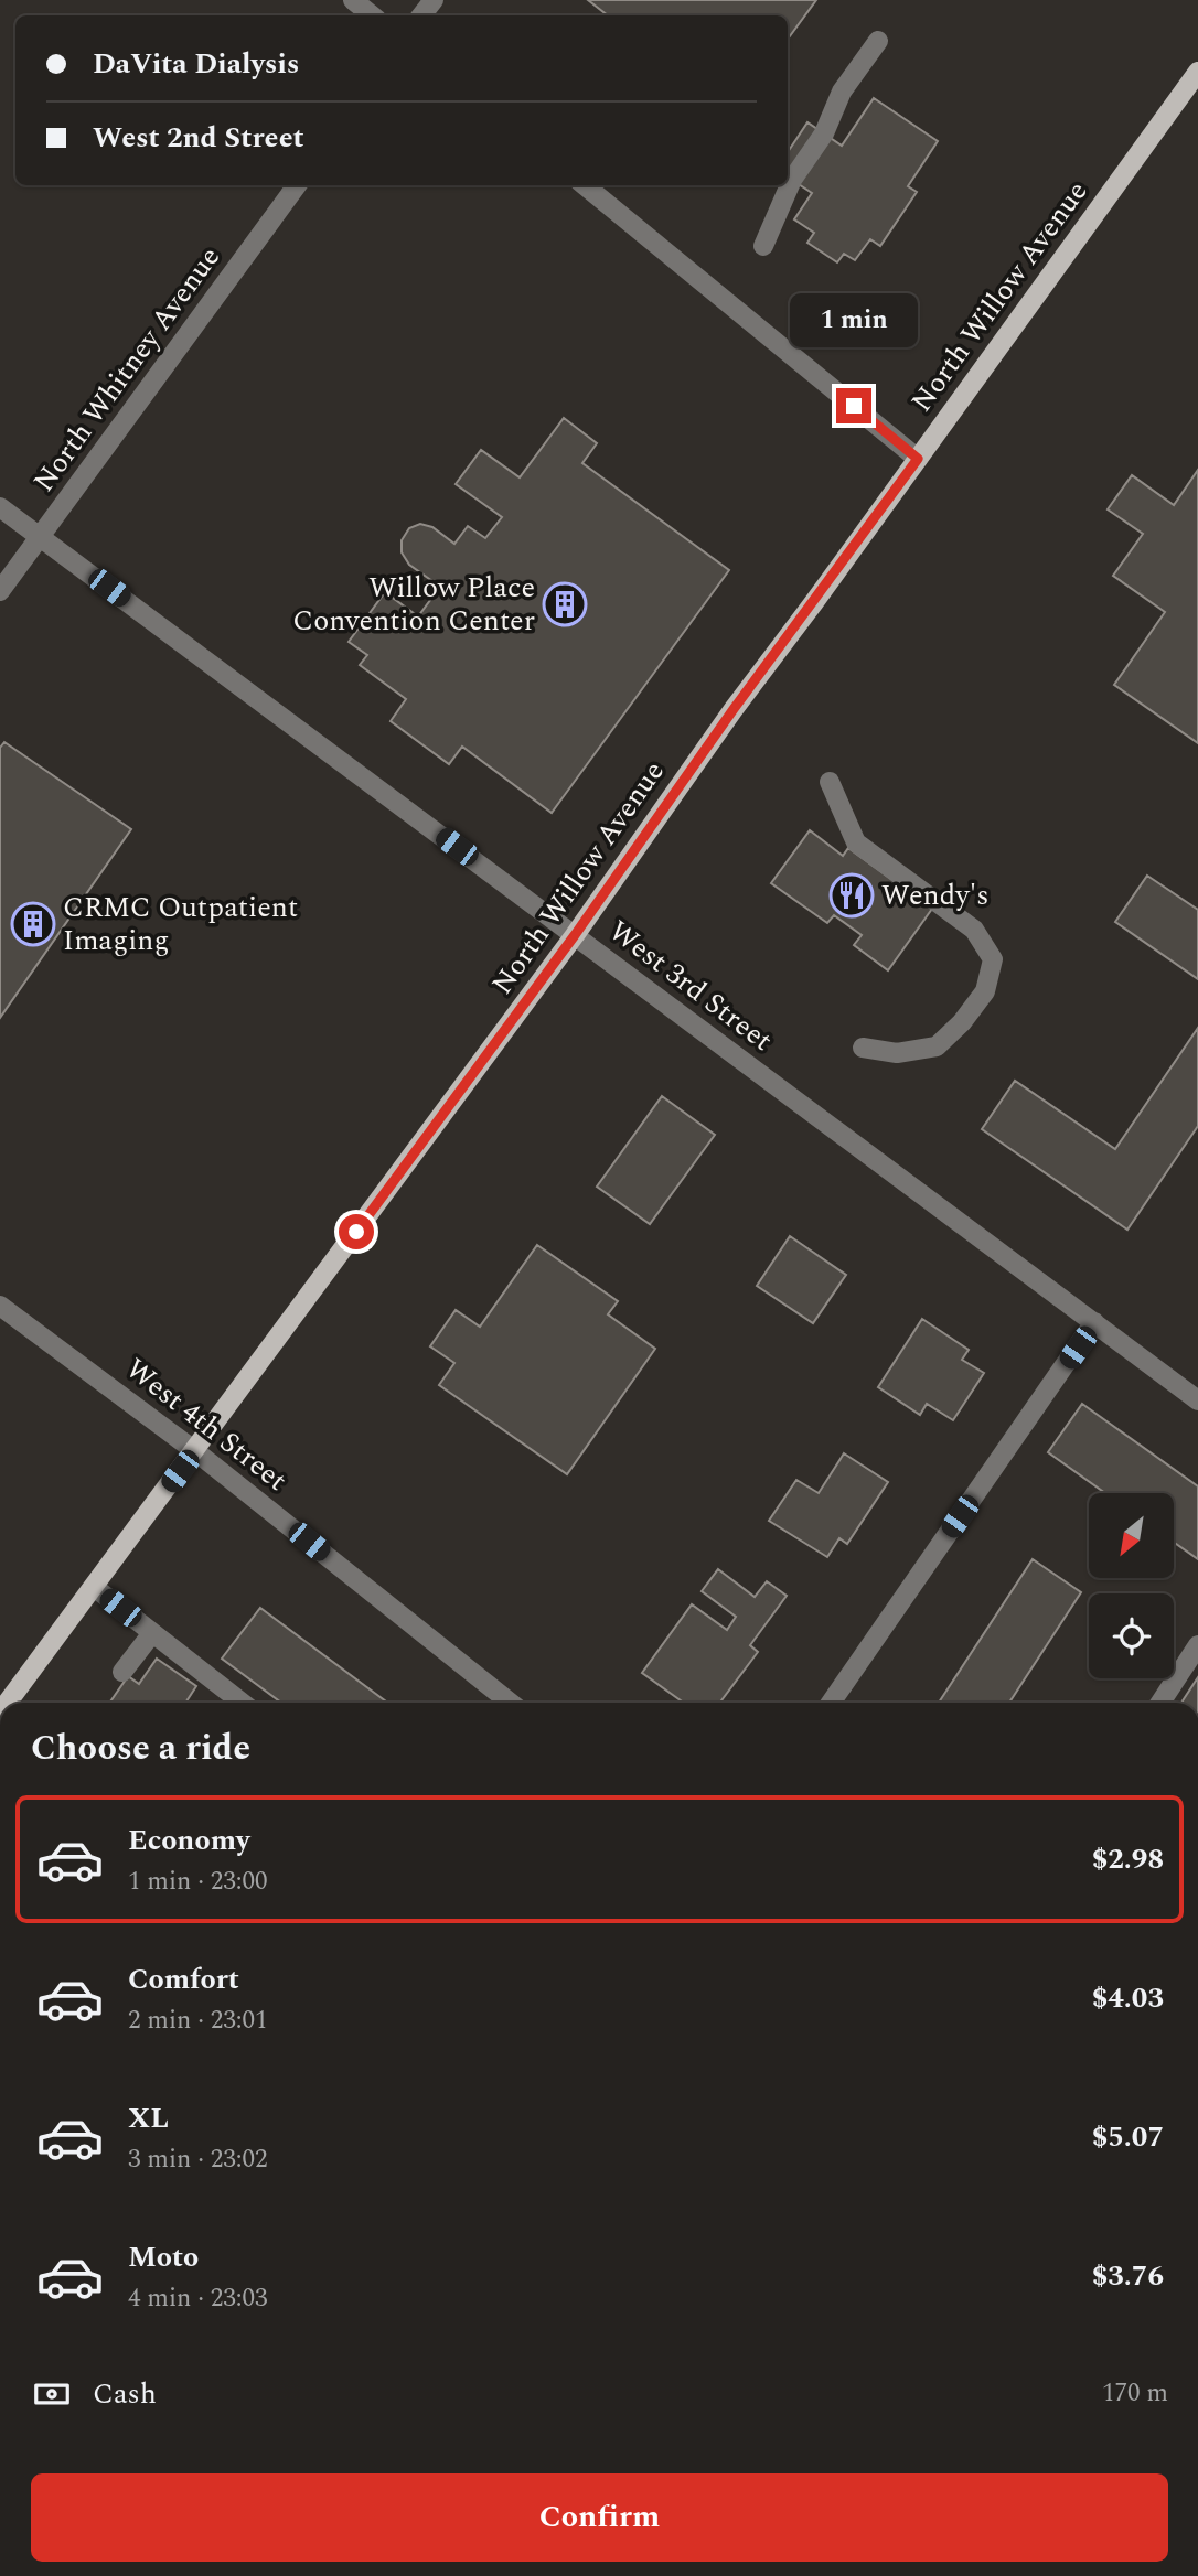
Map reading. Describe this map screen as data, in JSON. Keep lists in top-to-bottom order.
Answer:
{
  "streets": {
    "main road": ["North Willow Avenue"],
    "street": ["North Whitney Avenue", "West 3rd Street", "West 4th Street"]
  },
  "crossings": [
    ["North Willow Avenue", "West 3rd Street"],
    ["North Willow Avenue", "West 4th Street"],
    ["North Whitney Avenue", "West 3rd Street"]
  ],
  "places": {
    "building": ["Willow Place Convention Center", "CRMC Outpatient Imaging"],
    "restaurant": ["Wendy's"]
  },
  "north": "bottom left",
  "page": {
    "banner": ["DaVita Dialysis", "West 2nd Street"],
    "bubble": "1 min",
    "heading": "Choose a ride",
    "list": [
      {
        "name": "Economy",
        "note": "1 min · 23:00",
        "value": "$2.98"
      },
      {
        "name": "Comfort",
        "note": "2 min · 23:01",
        "value": "$4.03"
      },
      {
        "name": "XL",
        "note": "3 min · 23:02",
        "value": "$5.07"
      },
      {
        "name": "Moto",
        "note": "4 min · 23:03",
        "value": "$3.76"
      }
    ],
    "pay": ["Cash", "170 m"],
    "buttons": "Confirm"
  }
}
